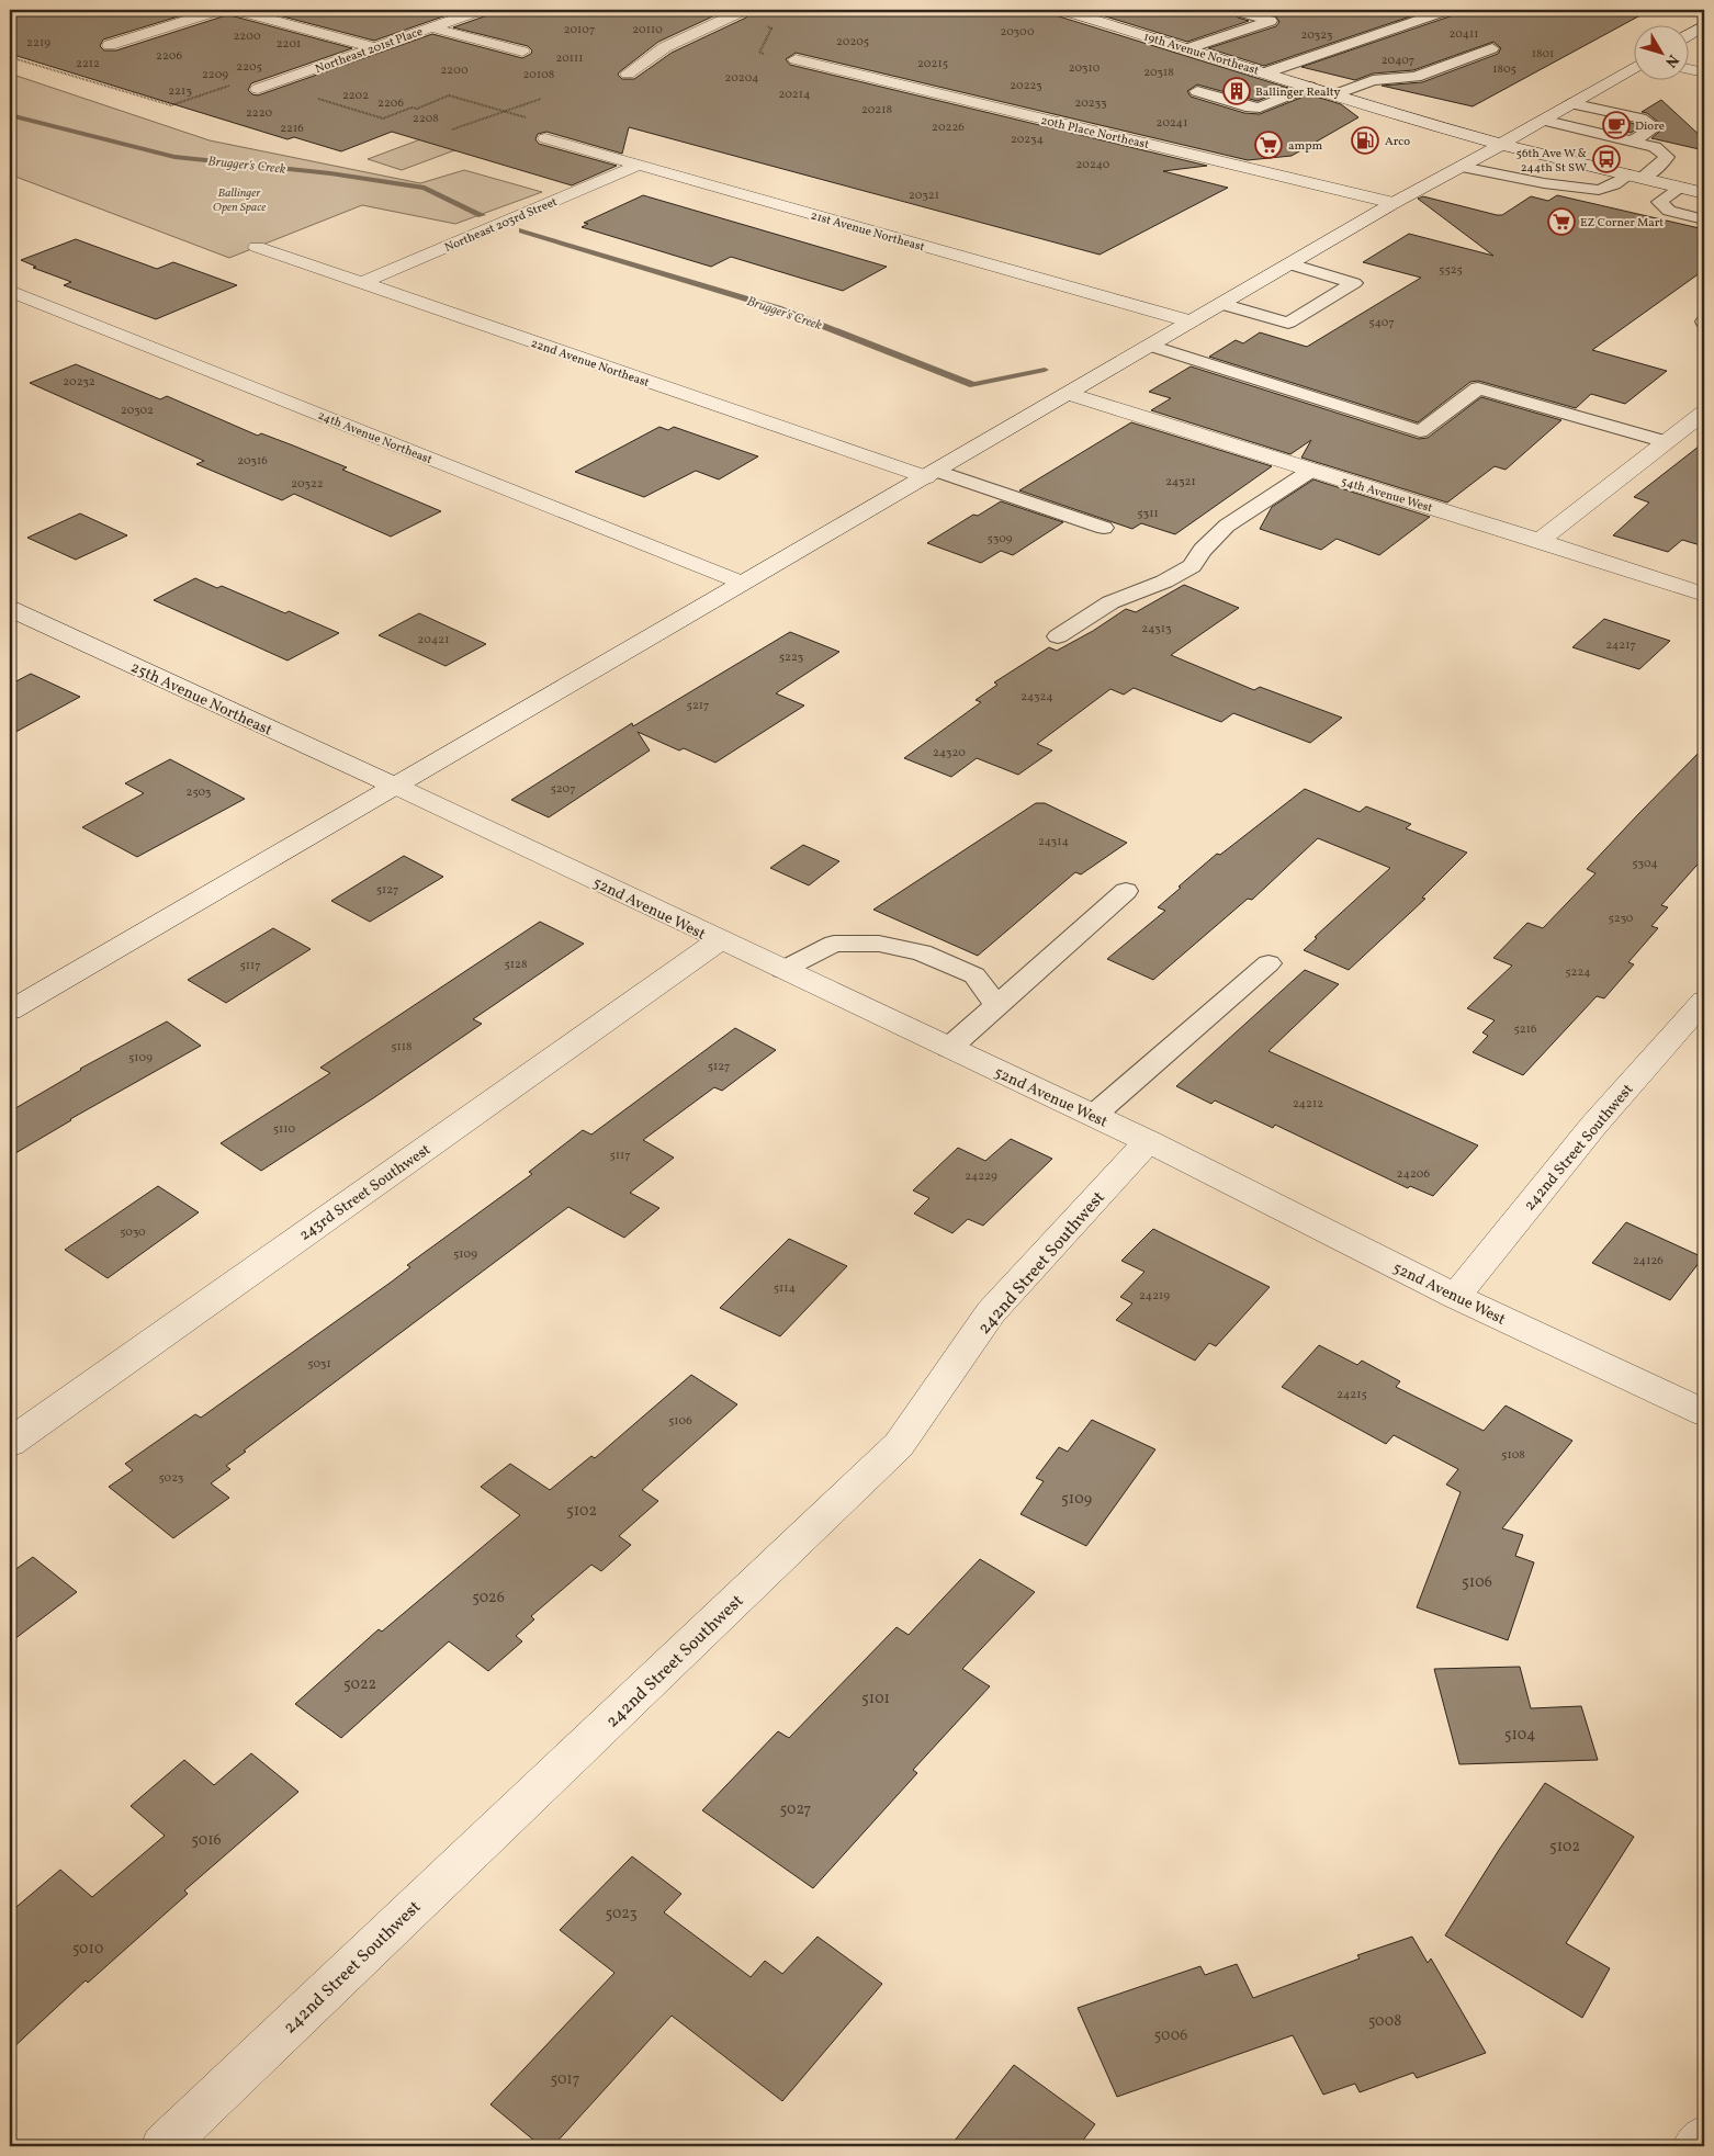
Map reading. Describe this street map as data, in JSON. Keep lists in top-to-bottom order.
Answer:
{
  "streets": {
    "street": [
      "Northeast 201st Place",
      "19th Avenue Northeast",
      "20th Place Northeast",
      "Northeast 203rd Street",
      "21st Avenue Northeast",
      "22nd Avenue Northeast",
      "24th Avenue Northeast",
      "54th Avenue West",
      "25th Avenue Northeast",
      "52nd Avenue West",
      "242nd Street Southwest",
      "243rd Street Southwest"
    ]
  },
  "crossings": [
    ["Northeast 203rd Street", "21st Avenue Northeast"],
    ["Northeast 203rd Street", "22nd Avenue Northeast"],
    ["25th Avenue Northeast", "52nd Avenue West"],
    ["52nd Avenue West", "242nd Street Southwest"],
    ["52nd Avenue West", "243rd Street Southwest"]
  ],
  "water": ["Brugger's Creek"],
  "parks": ["Ballinger Open Space"],
  "places": {
    "building": ["Ballinger Realty"],
    "cafe": ["Diore"],
    "fuel station": ["Arco"],
    "supermarket": ["ampm", "EZ Corner Mart"],
    "bus stop": ["56th Ave W & 244th St SW"]
  },
  "house_numbers": [
    "20107",
    "20110",
    "20300",
    "20411",
    "20323",
    "2200",
    "20205",
    "2219",
    "2201",
    "1801",
    "2206",
    "20111",
    "20407",
    "2212",
    "20215",
    "2205",
    "20310",
    "1805",
    "2200",
    "20318",
    "2209",
    "20108",
    "20204",
    "20223",
    "2213",
    "20214",
    "2202",
    "2206",
    "20233",
    "20218",
    "2220",
    "2208",
    "20241",
    "20226",
    "2216",
    "20234",
    "20240",
    "20321",
    "5525",
    "5407",
    "20232",
    "20302",
    "20316",
    "24321",
    "20322",
    "5311",
    "5309",
    "24313",
    "20421",
    "24217",
    "5223",
    "24324",
    "5217",
    "24320",
    "5207",
    "2503",
    "24314",
    "5304",
    "5127",
    "5230",
    "5128",
    "5117",
    "5224",
    "5216",
    "5118",
    "5109",
    "5127",
    "24212",
    "5110",
    "5117",
    "24206",
    "24229",
    "5030",
    "5109",
    "24126",
    "5114",
    "24219",
    "5031",
    "24215",
    "5106",
    "5108",
    "5023",
    "5109",
    "5102",
    "5106",
    "5026",
    "5022",
    "5101",
    "5104",
    "5027",
    "5016",
    "5102",
    "5023",
    "5010",
    "5008",
    "5006",
    "5017"
  ],
  "north": "bottom right"
}
